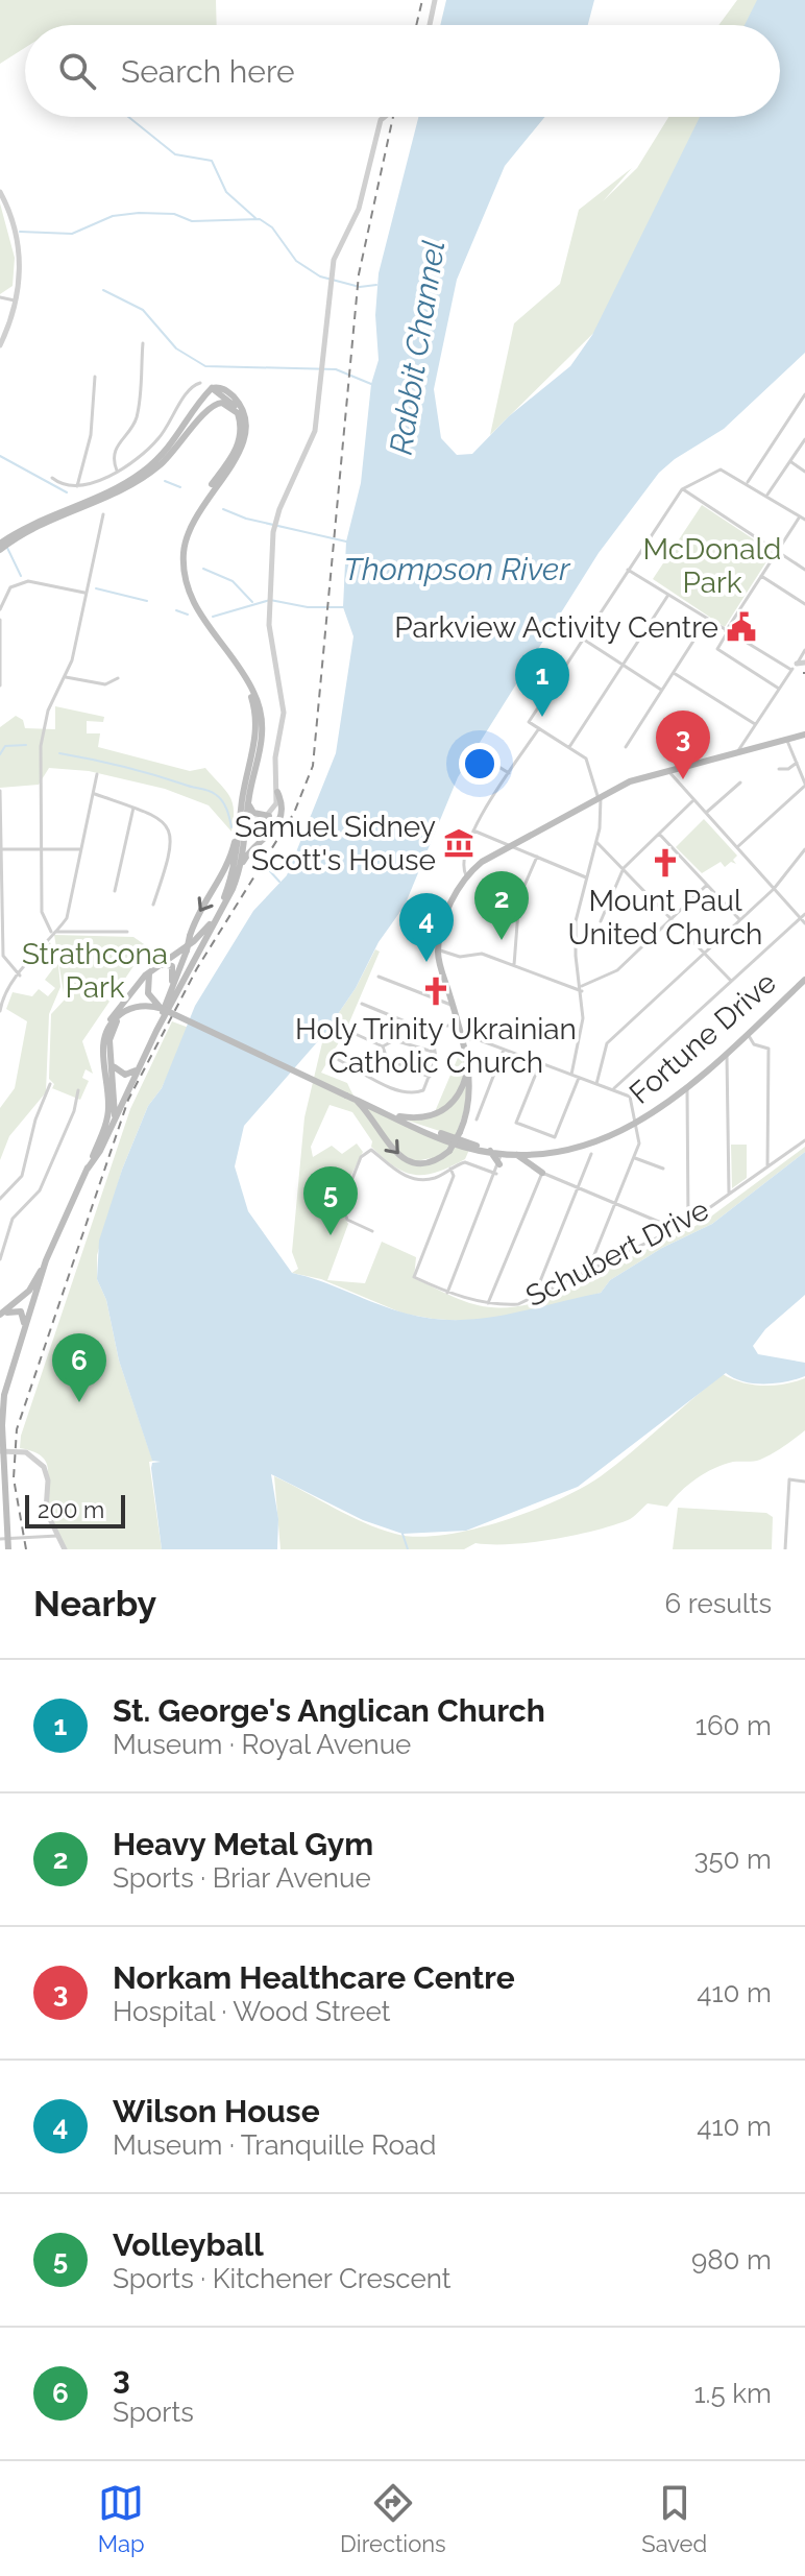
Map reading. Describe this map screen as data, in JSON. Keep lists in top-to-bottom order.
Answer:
{
  "streets": {
    "main road": ["Fortune Drive"],
    "street": ["Schubert Drive"]
  },
  "water": ["Rabbit Channel", "Thompson River"],
  "parks": ["McDonald Park", "Strathcona Park"],
  "places": {
    "public building": ["Parkview Activity Centre"],
    "museum": ["Samuel Sidney Scott's House"],
    "church": ["Mount Paul United Church", "Holy Trinity Ukrainian Catholic Church"]
  },
  "scale_bar": "200 m",
  "page": {
    "search": "Search here",
    "pins": [
      "1",
      "3",
      "2",
      "4",
      "5",
      "6"
    ],
    "scale": "200 m",
    "heading": ["Nearby", "6 results"],
    "list": [
      {
        "mark": "1",
        "name": "St. George's Anglican Church",
        "note": "Museum · Royal Avenue",
        "value": "160 m"
      },
      {
        "mark": "2",
        "name": "Heavy Metal Gym",
        "note": "Sports · Briar Avenue",
        "value": "350 m"
      },
      {
        "mark": "3",
        "name": "Norkam Healthcare Centre",
        "note": "Hospital · Wood Street",
        "value": "410 m"
      },
      {
        "mark": "4",
        "name": "Wilson House",
        "note": "Museum · Tranquille Road",
        "value": "410 m"
      },
      {
        "mark": "5",
        "name": "Volleyball",
        "note": "Sports · Kitchener Crescent",
        "value": "980 m"
      },
      {
        "mark": "6",
        "name": "3",
        "note": "Sports",
        "value": "1.5 km"
      }
    ],
    "nav": ["Map", "Directions", "Saved"]
  }
}
